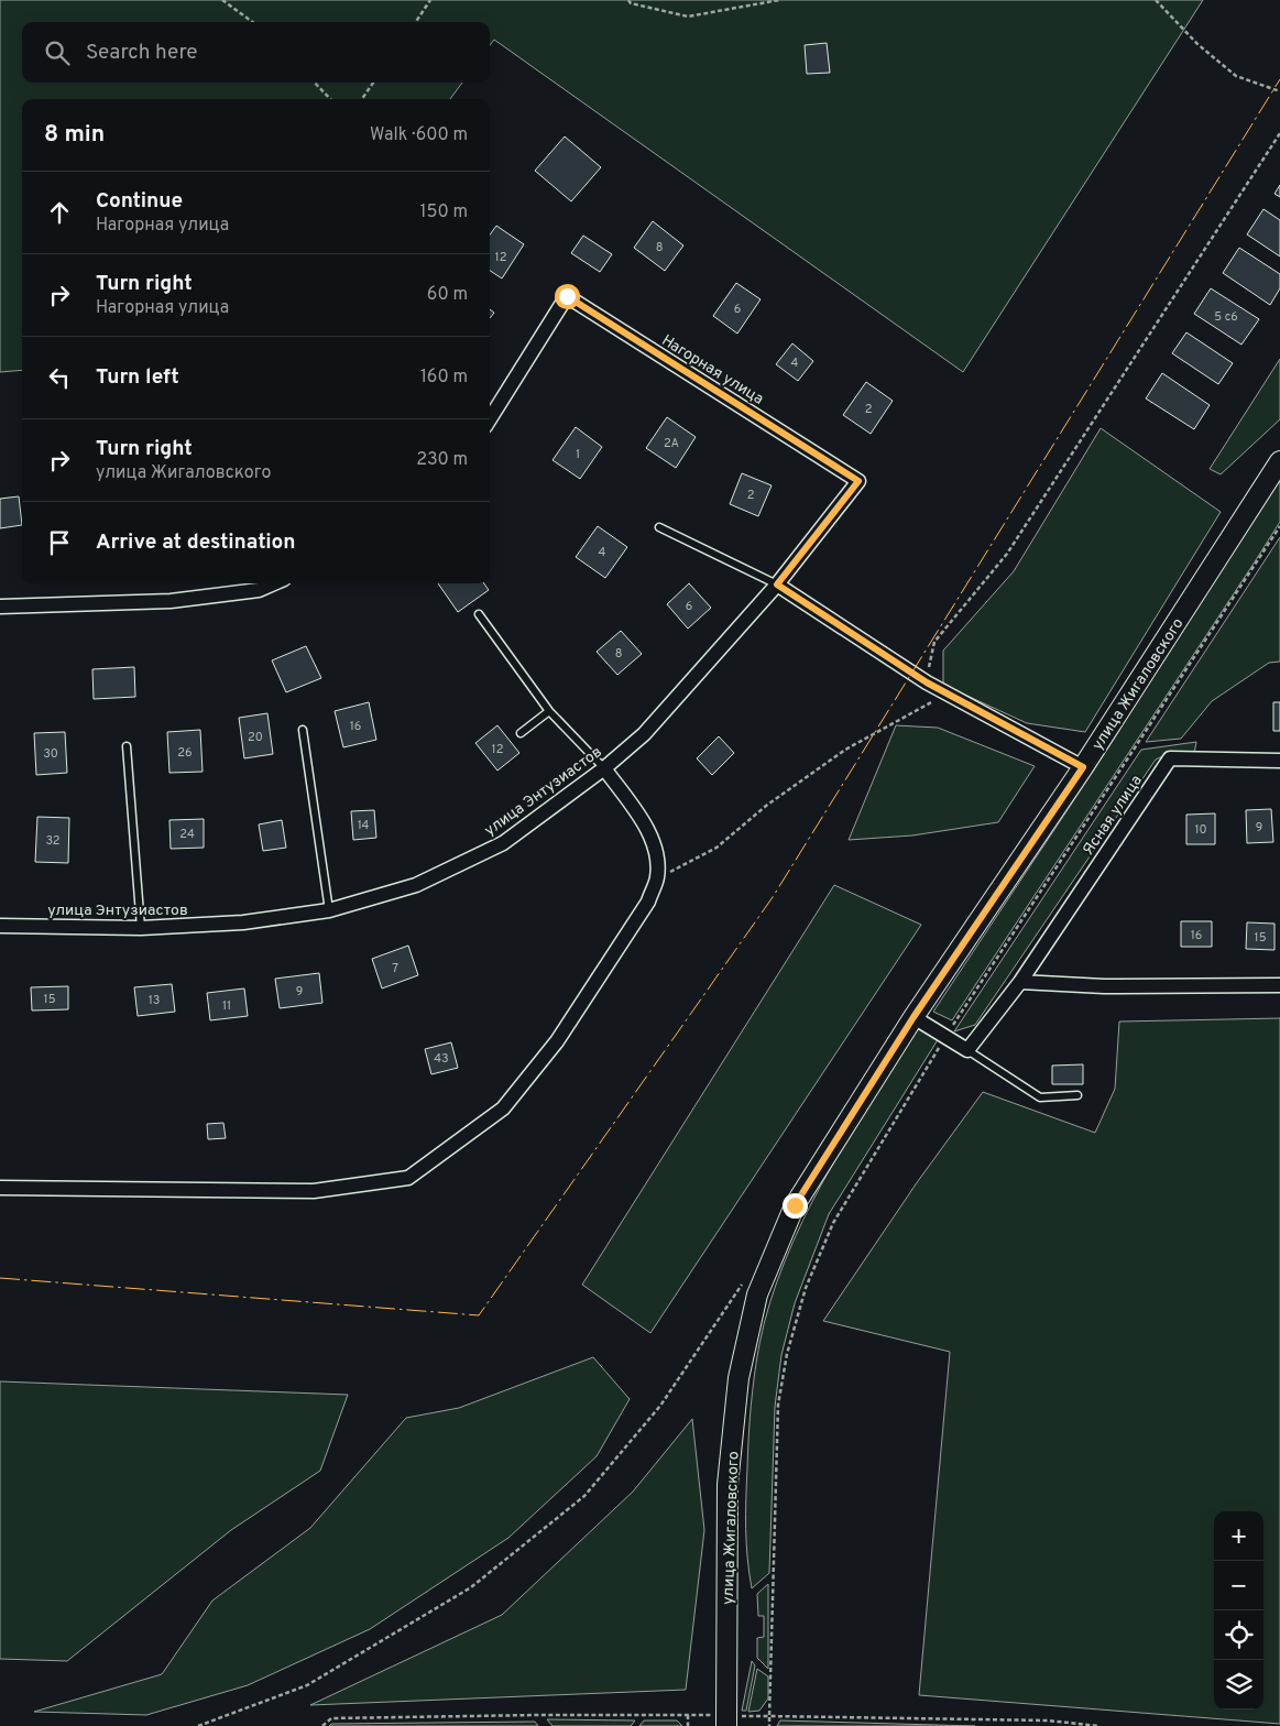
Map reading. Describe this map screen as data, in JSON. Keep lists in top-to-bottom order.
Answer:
{
  "streets": {
    "main road": ["улица Жигаловского"],
    "street": ["Нагорная улица", "улица Энтузиастов", "Ясная улица"]
  },
  "crossings": [
    ["Нагорная улица", "улица Энтузиастов"]
  ],
  "house_numbers": [
    "8",
    "12",
    "6",
    "5 с6",
    "4",
    "2",
    "2А",
    "1",
    "2",
    "4",
    "6",
    "8",
    "16",
    "20",
    "12",
    "26",
    "30",
    "14",
    "9",
    "10",
    "24",
    "32",
    "16",
    "15",
    "7",
    "9",
    "15",
    "13",
    "11",
    "43"
  ],
  "page": {
    "search": "Search here",
    "heading": ["8 min", "Walk · 600 m"],
    "list": [
      ["Continue", "Нагорная улица", "150 m"],
      ["Turn right", "Нагорная улица", "60 m"],
      ["Turn left", "160 m"],
      ["Turn right", "улица Жигаловского", "230 m"],
      "Arrive at destination"
    ],
    "map_buttons": ["+", "−"]
  }
}
